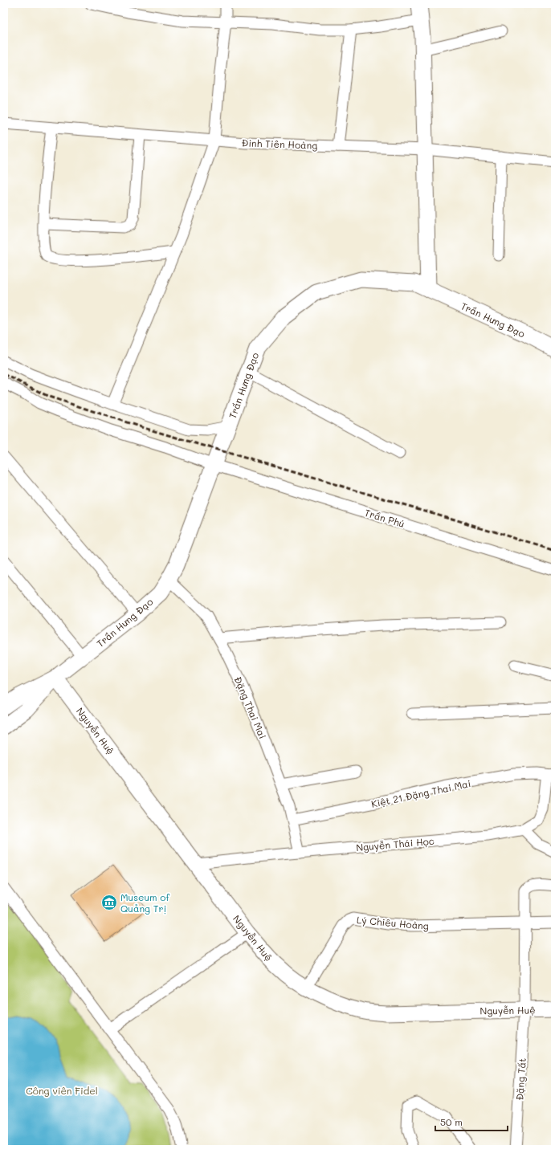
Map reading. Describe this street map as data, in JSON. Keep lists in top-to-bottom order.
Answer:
{
  "streets": {
    "street": [
      "Đinh Tiên Hoàng",
      "Trần Hưng Đạo",
      "Trần Phú",
      "Đặng Thai Mai",
      "Nguyễn Huệ",
      "Kiệt 21 Đặng Thai Mai",
      "Nguyễn Thái Học",
      "Lý Chiêu Hoàng",
      "Đặng Tất"
    ]
  },
  "crossings": [
    ["Trần Hưng Đạo", "Trần Phú"],
    ["Trần Hưng Đạo", "Đặng Thai Mai"],
    ["Trần Hưng Đạo", "Nguyễn Huệ"],
    ["Đặng Thai Mai", "Kiệt 21 Đặng Thai Mai"],
    ["Đặng Thai Mai", "Nguyễn Thái Học"],
    ["Nguyễn Huệ", "Nguyễn Thái Học"],
    ["Nguyễn Huệ", "Lý Chiêu Hoàng"],
    ["Nguyễn Huệ", "Đặng Tất"],
    ["Kiệt 21 Đặng Thai Mai", "Nguyễn Thái Học"],
    ["Lý Chiêu Hoàng", "Đặng Tất"]
  ],
  "parks": ["Công viên Fidel"],
  "places": {
    "museum": ["Museum of Quảng Trị"]
  },
  "scale_bar": "50 m"
}
